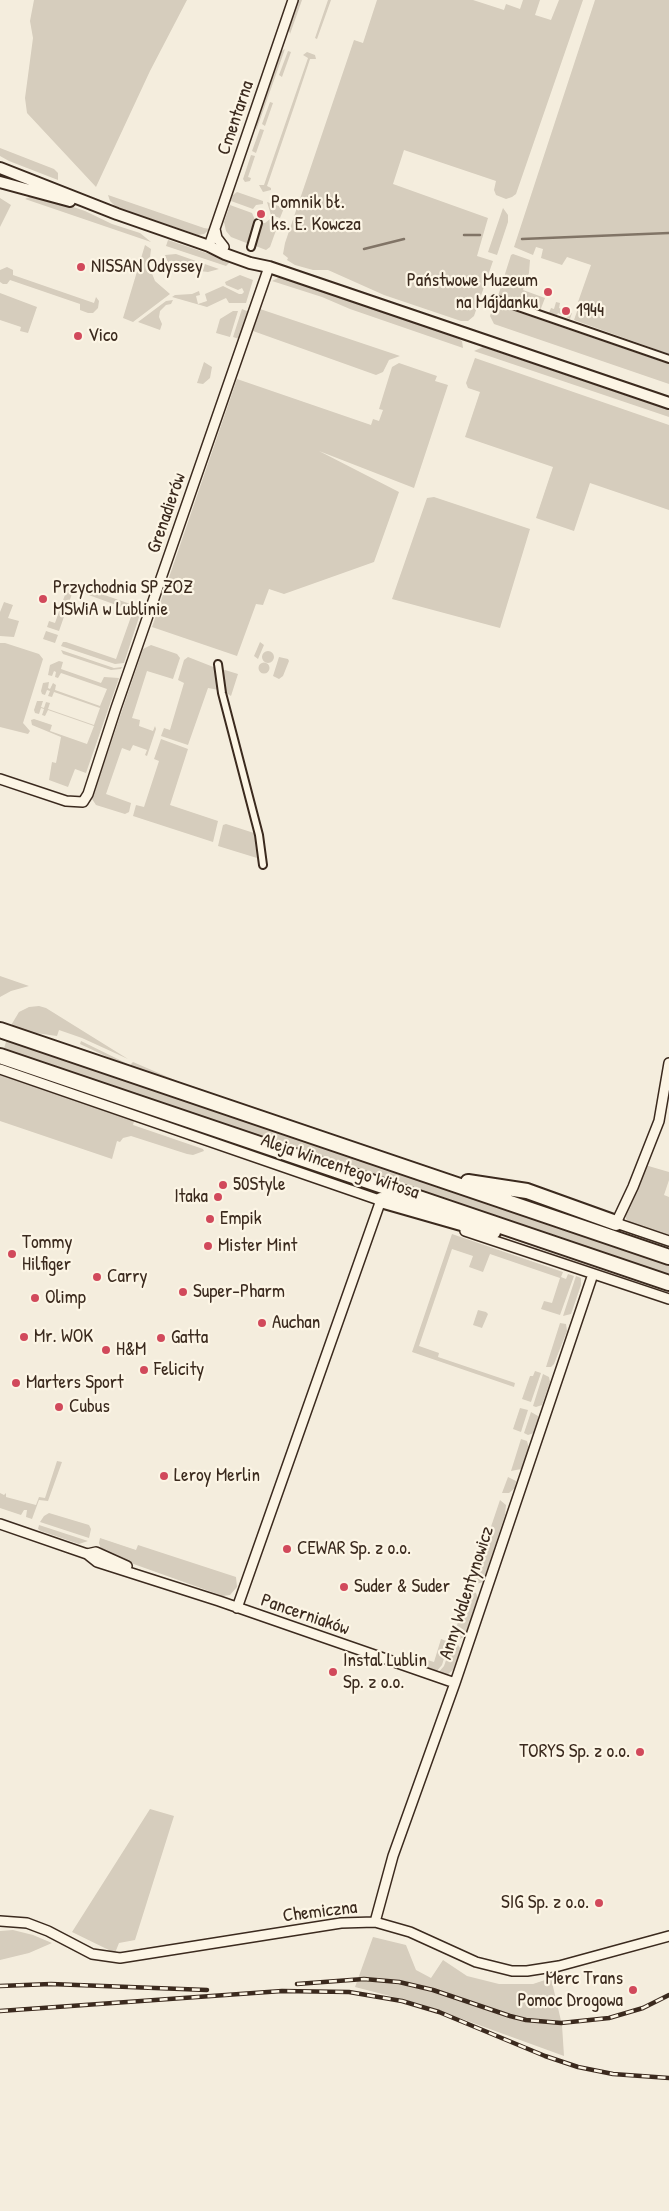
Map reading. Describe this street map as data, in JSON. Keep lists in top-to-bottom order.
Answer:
{
  "streets": {
    "main road": ["Aleja Wincentego Witosa"],
    "street": [
      "Cmentarna",
      "Grenadierów",
      "Anny Walentynowicz",
      "Pancerniaków",
      "Chemiczna"
    ]
  },
  "crossings": [
    ["Aleja Wincentego Witosa", "Anny Walentynowicz"],
    ["Anny Walentynowicz", "Pancerniaków"],
    ["Anny Walentynowicz", "Chemiczna"]
  ],
  "places": [
    "Pomnik bł. ks. E. Kowcza",
    "NISSAN Odyssey",
    "Państwowe Muzeum na Majdanku",
    "1944",
    "Vico",
    "Przychodnia SP ZOZ MSWiA w Lublinie",
    "50Style",
    "Itaka",
    "Empik",
    "Mister Mint",
    "Tommy Hilfiger",
    "Carry",
    "Super-Pharm",
    "Olimp",
    "Auchan",
    "Mr. WOK",
    "Gatta",
    "H&M",
    "Felicity",
    "Marters Sport",
    "Cubus",
    "Leroy Merlin",
    "CEWAR Sp. z o.o.",
    "Suder & Suder",
    "Instal Lublin Sp. z o.o.",
    "TORYS Sp. z o.o.",
    "SIG Sp. z o.o.",
    "Merc Trans Pomoc Drogowa"
  ]
}
